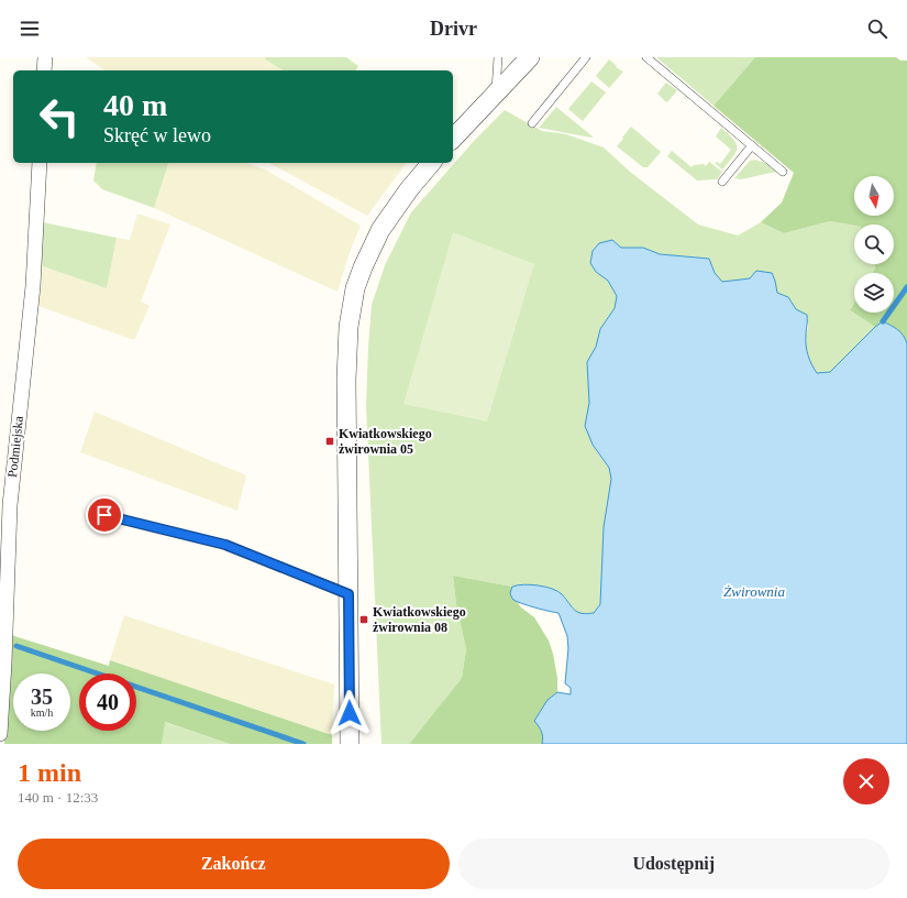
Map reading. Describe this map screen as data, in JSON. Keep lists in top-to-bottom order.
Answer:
{
  "streets": {
    "street": ["Podmiejska"]
  },
  "water": ["Żwirownia"],
  "places": {
    "transit": ["Kwiatkowskiego żwirownia 05", "Kwiatkowskiego żwirownia 08"]
  },
  "north": "bottom",
  "page": {
    "header": "Drivr",
    "turn": ["40 m", "Skręć w lewo"],
    "speed": "35 km/h",
    "limit": "40",
    "heading": ["1 min", "140 m · 12:33"],
    "buttons": ["Zakończ", "Udostępnij"]
  }
}
